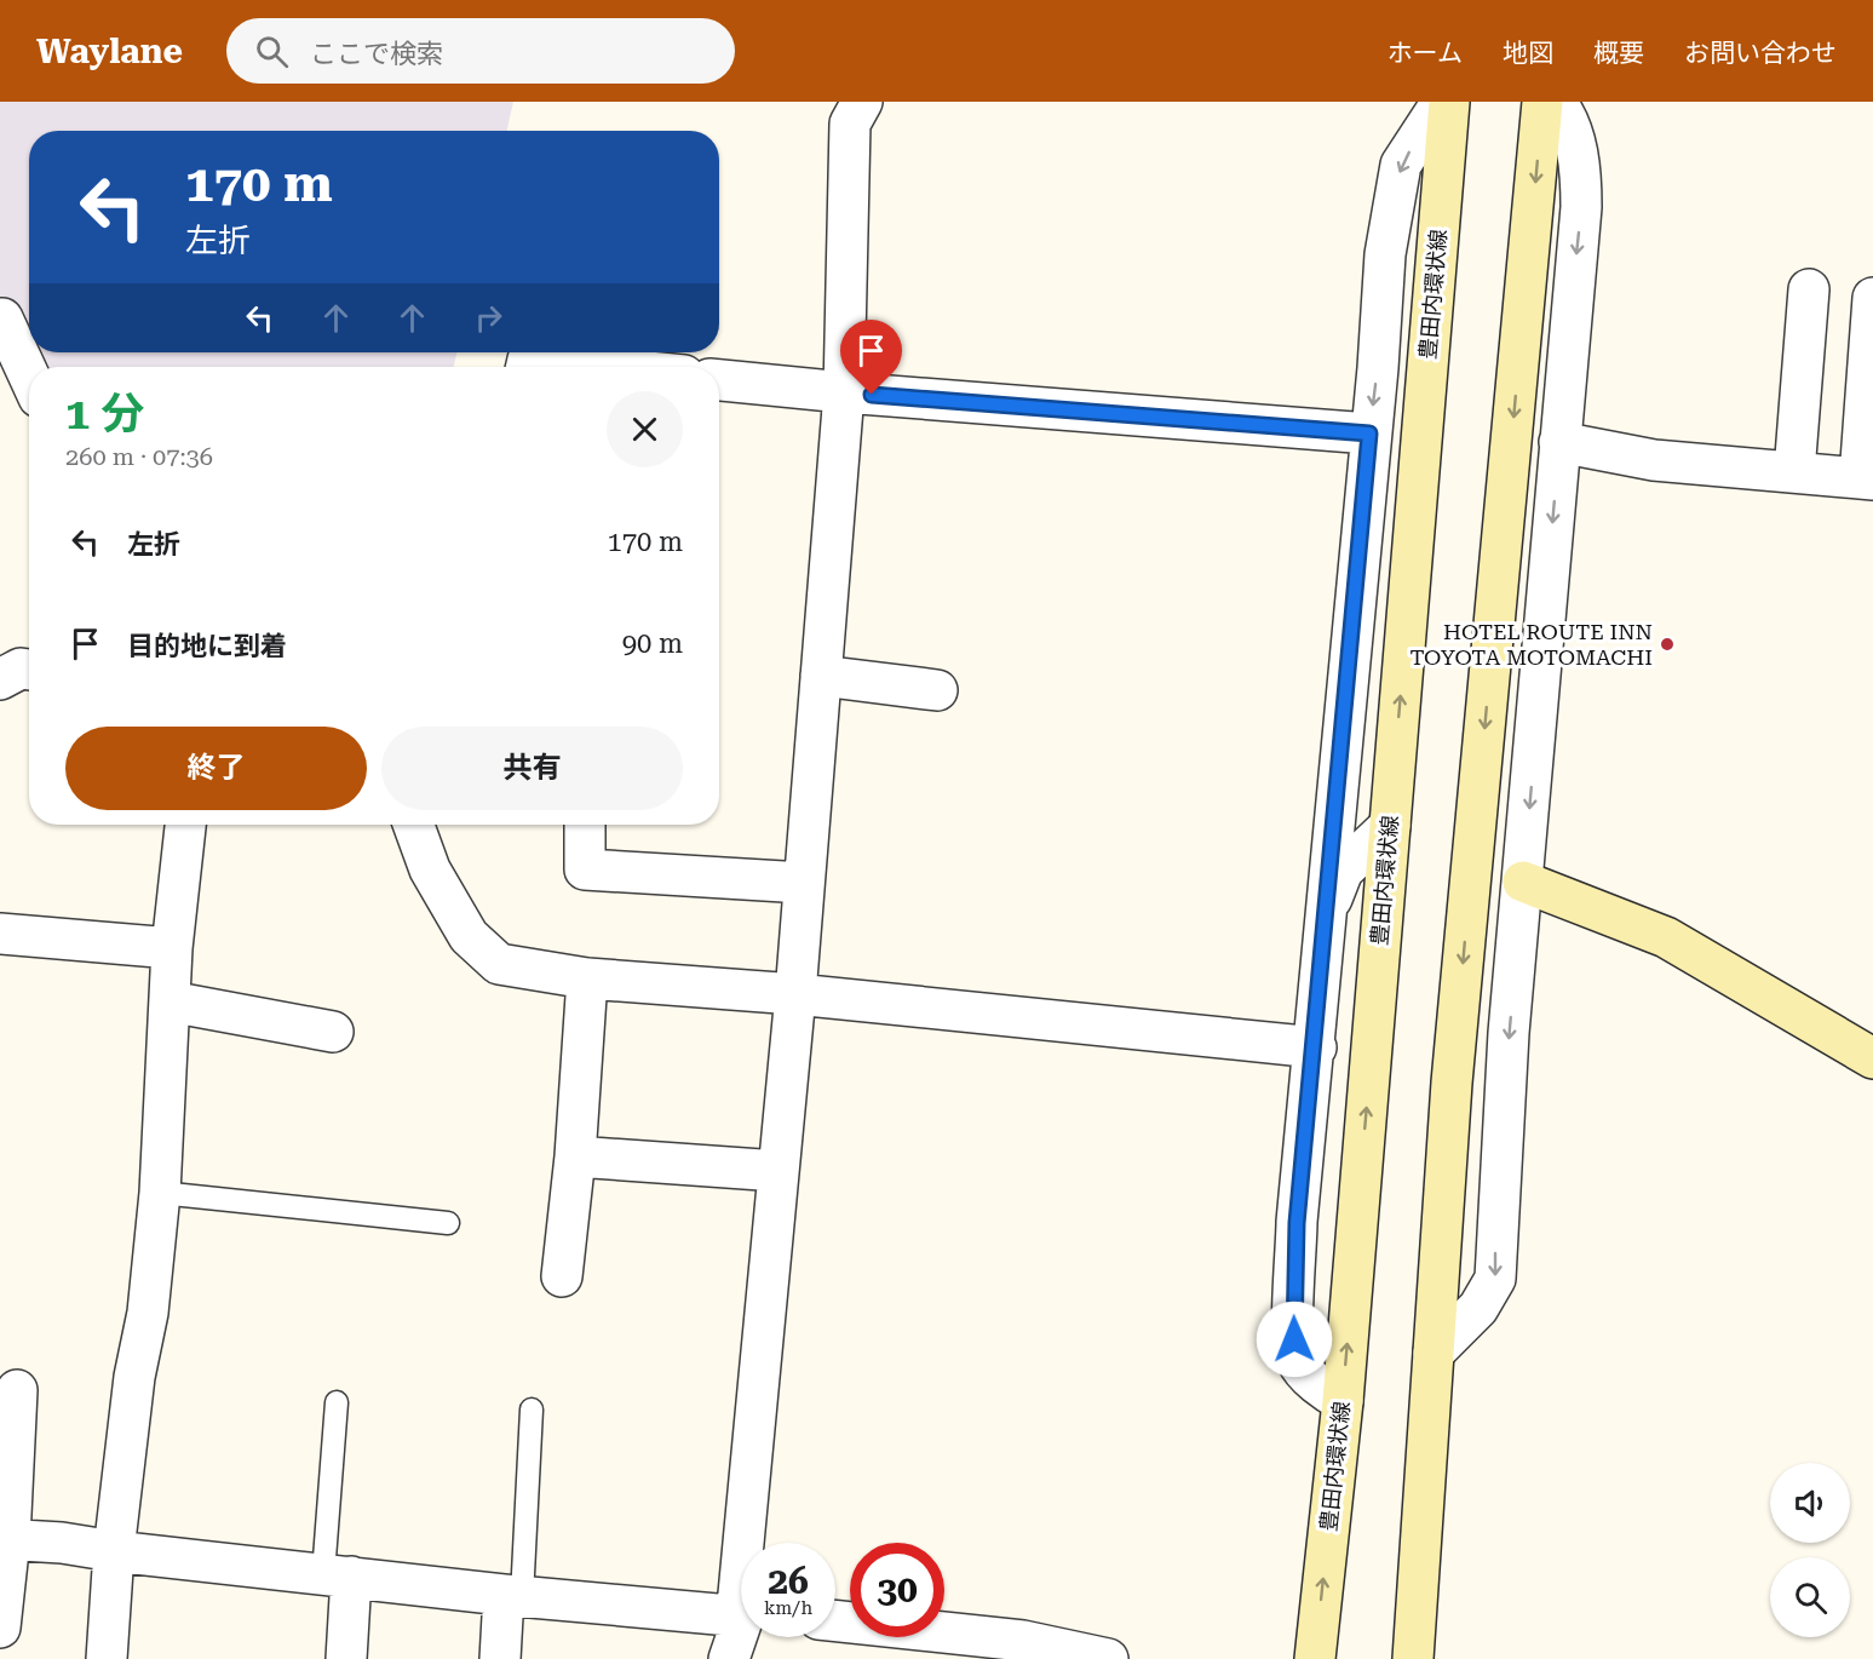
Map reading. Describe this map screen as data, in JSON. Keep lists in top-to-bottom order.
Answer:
{
  "streets": {
    "street": ["豊田内環状線"]
  },
  "places": ["HOTEL ROUTE INN TOYOTA MOTOMACHI"],
  "page": {
    "header": "Waylane",
    "search": "ここで検索",
    "nav": [
      "ホーム",
      "地図",
      "概要",
      "お問い合わせ"
    ],
    "turn": ["170 m", "左折"],
    "heading": ["1 分", "260 m · 07:36"],
    "list": [
      {
        "name": "左折",
        "value": "170 m"
      },
      {
        "name": "目的地に到着",
        "value": "90 m"
      }
    ],
    "buttons": ["終了", "共有"],
    "speed": "26 km/h",
    "limit": "30"
  }
}
